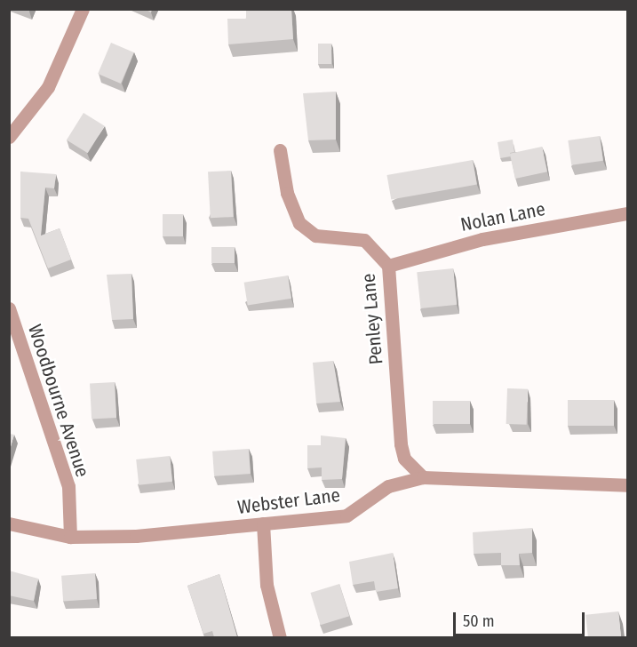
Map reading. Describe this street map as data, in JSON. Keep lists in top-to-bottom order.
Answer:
{
  "streets": {
    "street": [
      "Nolan Lane",
      "Penley Lane",
      "Woodbourne Avenue",
      "Webster Lane"
    ]
  },
  "crossings": [
    ["Nolan Lane", "Penley Lane"],
    ["Penley Lane", "Webster Lane"],
    ["Woodbourne Avenue", "Webster Lane"]
  ],
  "scale_bar": "50 m"
}
